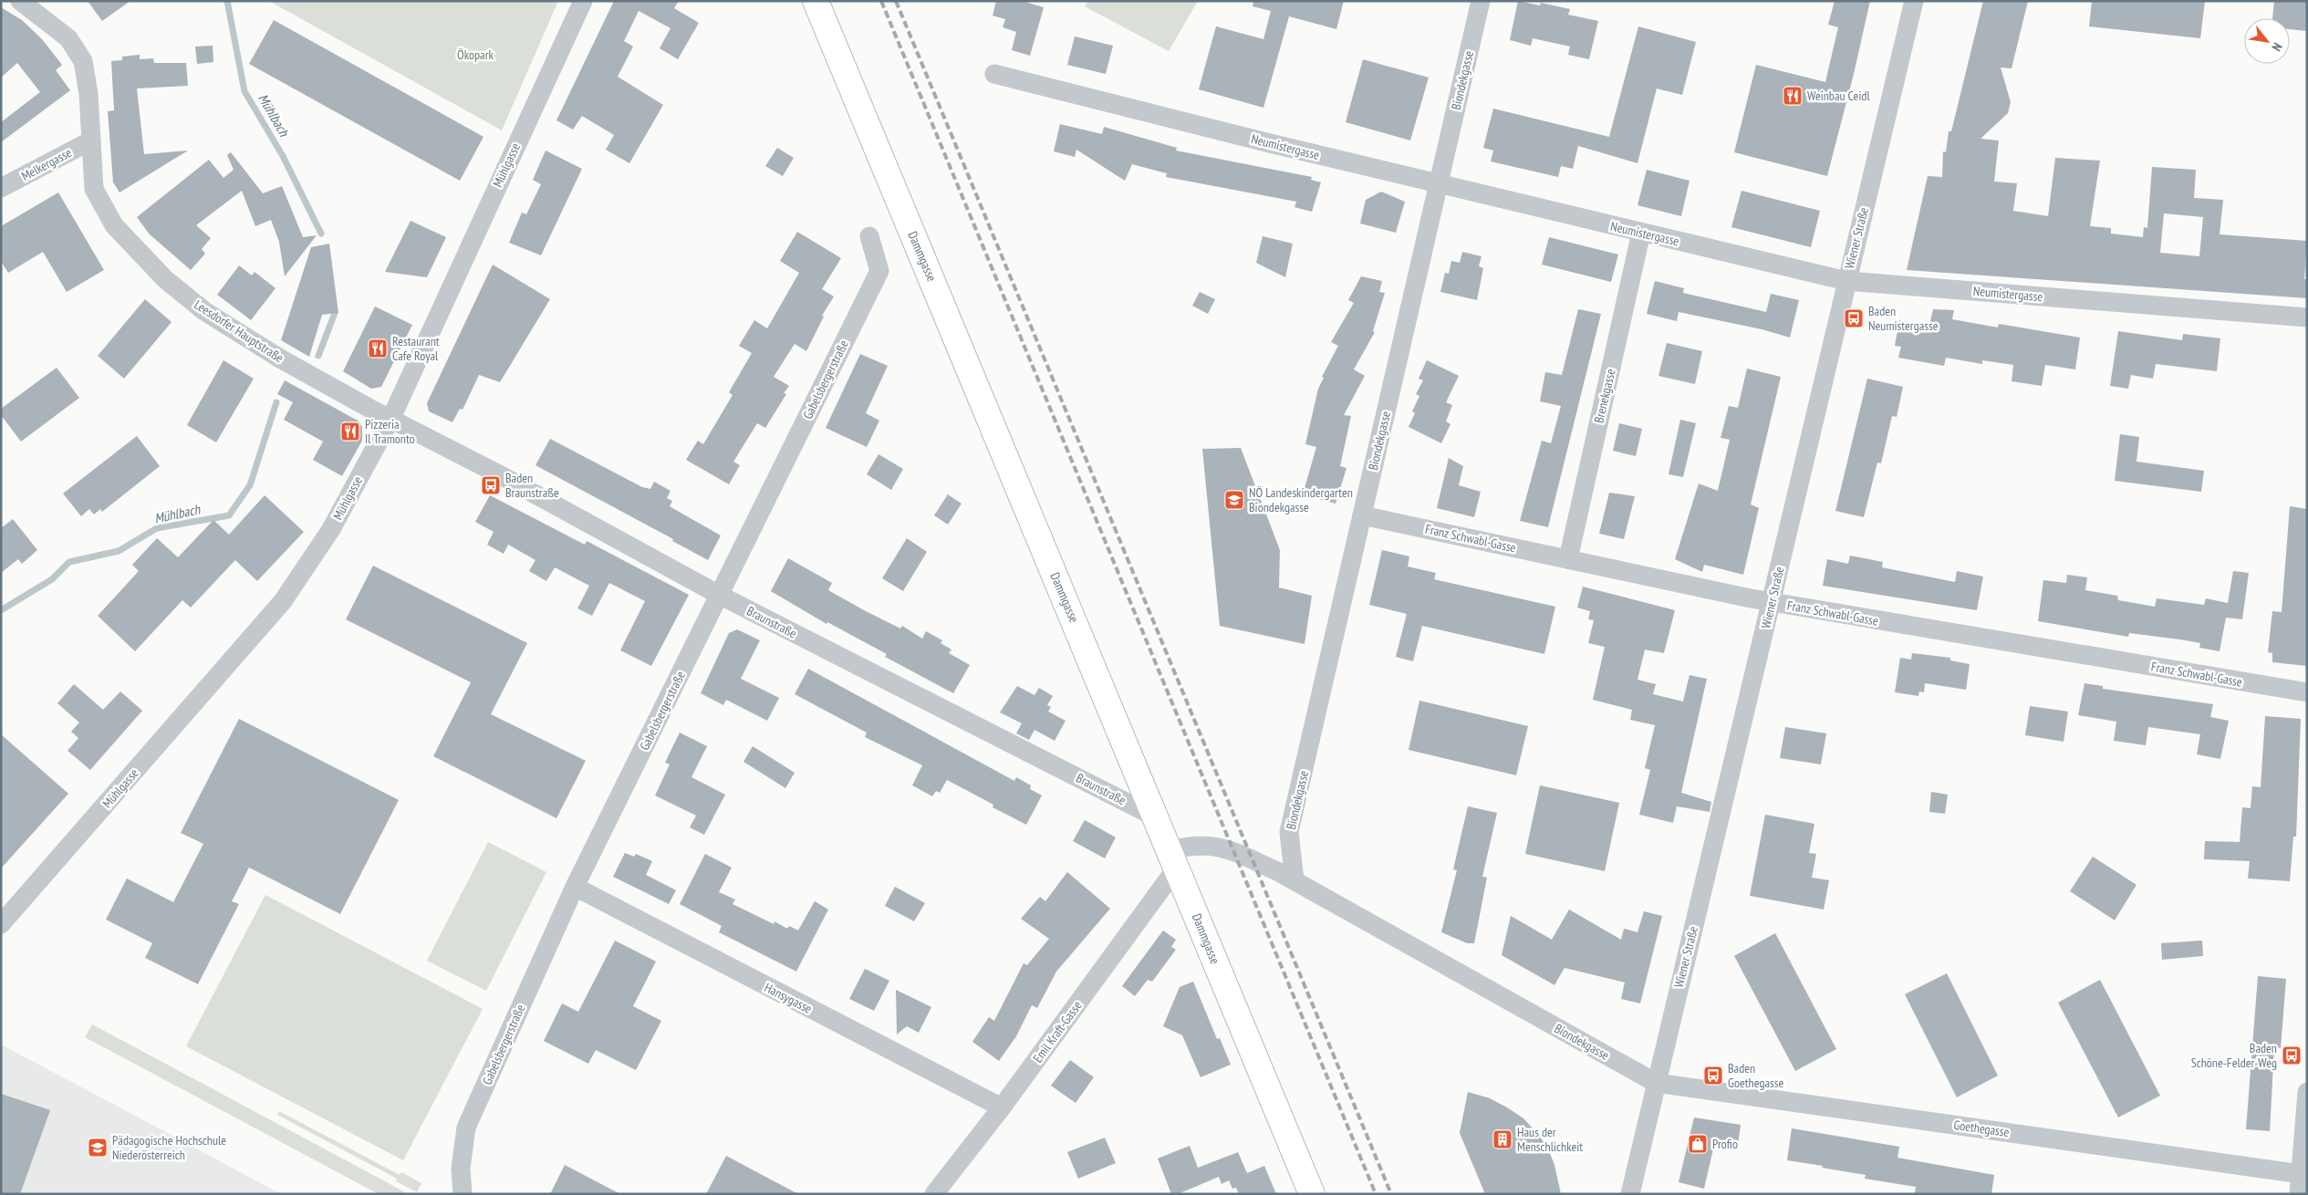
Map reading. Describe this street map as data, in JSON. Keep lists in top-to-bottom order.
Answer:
{
  "streets": {
    "main road": ["Dammgasse"],
    "street": [
      "Biondekgasse",
      "Neumistergasse",
      "Melkergasse",
      "Mühlgasse",
      "Wiener Straße",
      "Leesdorfer Hauptstraße",
      "Gabelsbergerstraße",
      "Brenekgasse",
      "Franz Schwabl-Gasse",
      "Braunstraße",
      "Hansygasse",
      "Emil Kraft-Gasse",
      "Goethegasse"
    ]
  },
  "crossings": [
    ["Biondekgasse", "Neumistergasse"],
    ["Biondekgasse", "Wiener Straße"],
    ["Biondekgasse", "Dammgasse"],
    ["Biondekgasse", "Franz Schwabl-Gasse"],
    ["Biondekgasse", "Emil Kraft-Gasse"],
    ["Biondekgasse", "Goethegasse"],
    ["Neumistergasse", "Wiener Straße"],
    ["Neumistergasse", "Brenekgasse"],
    ["Melkergasse", "Leesdorfer Hauptstraße"],
    ["Mühlgasse", "Leesdorfer Hauptstraße"],
    ["Mühlgasse", "Braunstraße"],
    ["Wiener Straße", "Franz Schwabl-Gasse"],
    ["Wiener Straße", "Goethegasse"],
    ["Dammgasse", "Braunstraße"],
    ["Dammgasse", "Emil Kraft-Gasse"],
    ["Leesdorfer Hauptstraße", "Braunstraße"],
    ["Gabelsbergerstraße", "Braunstraße"],
    ["Gabelsbergerstraße", "Hansygasse"],
    ["Brenekgasse", "Franz Schwabl-Gasse"],
    ["Hansygasse", "Emil Kraft-Gasse"]
  ],
  "water": ["Mühlbach"],
  "parks": ["Ökopark"],
  "places": {
    "restaurant": ["Weinbau Ceidl", "Restaurant Cafe Royal", "Pizzeria Il Tramonto"],
    "bus stop": [
      "Baden Neumistergasse",
      "Baden Braunstraße",
      "Baden Schöne-Felder-Weg",
      "Baden Goethegasse"
    ],
    "school or university": ["NÖ Landeskindergarten Biondekgasse", "Pädagogische Hochschule Niederösterreich"],
    "building": ["Haus der Menschlichkeit"],
    "shop": ["Profio"]
  },
  "north": "bottom right"
}
